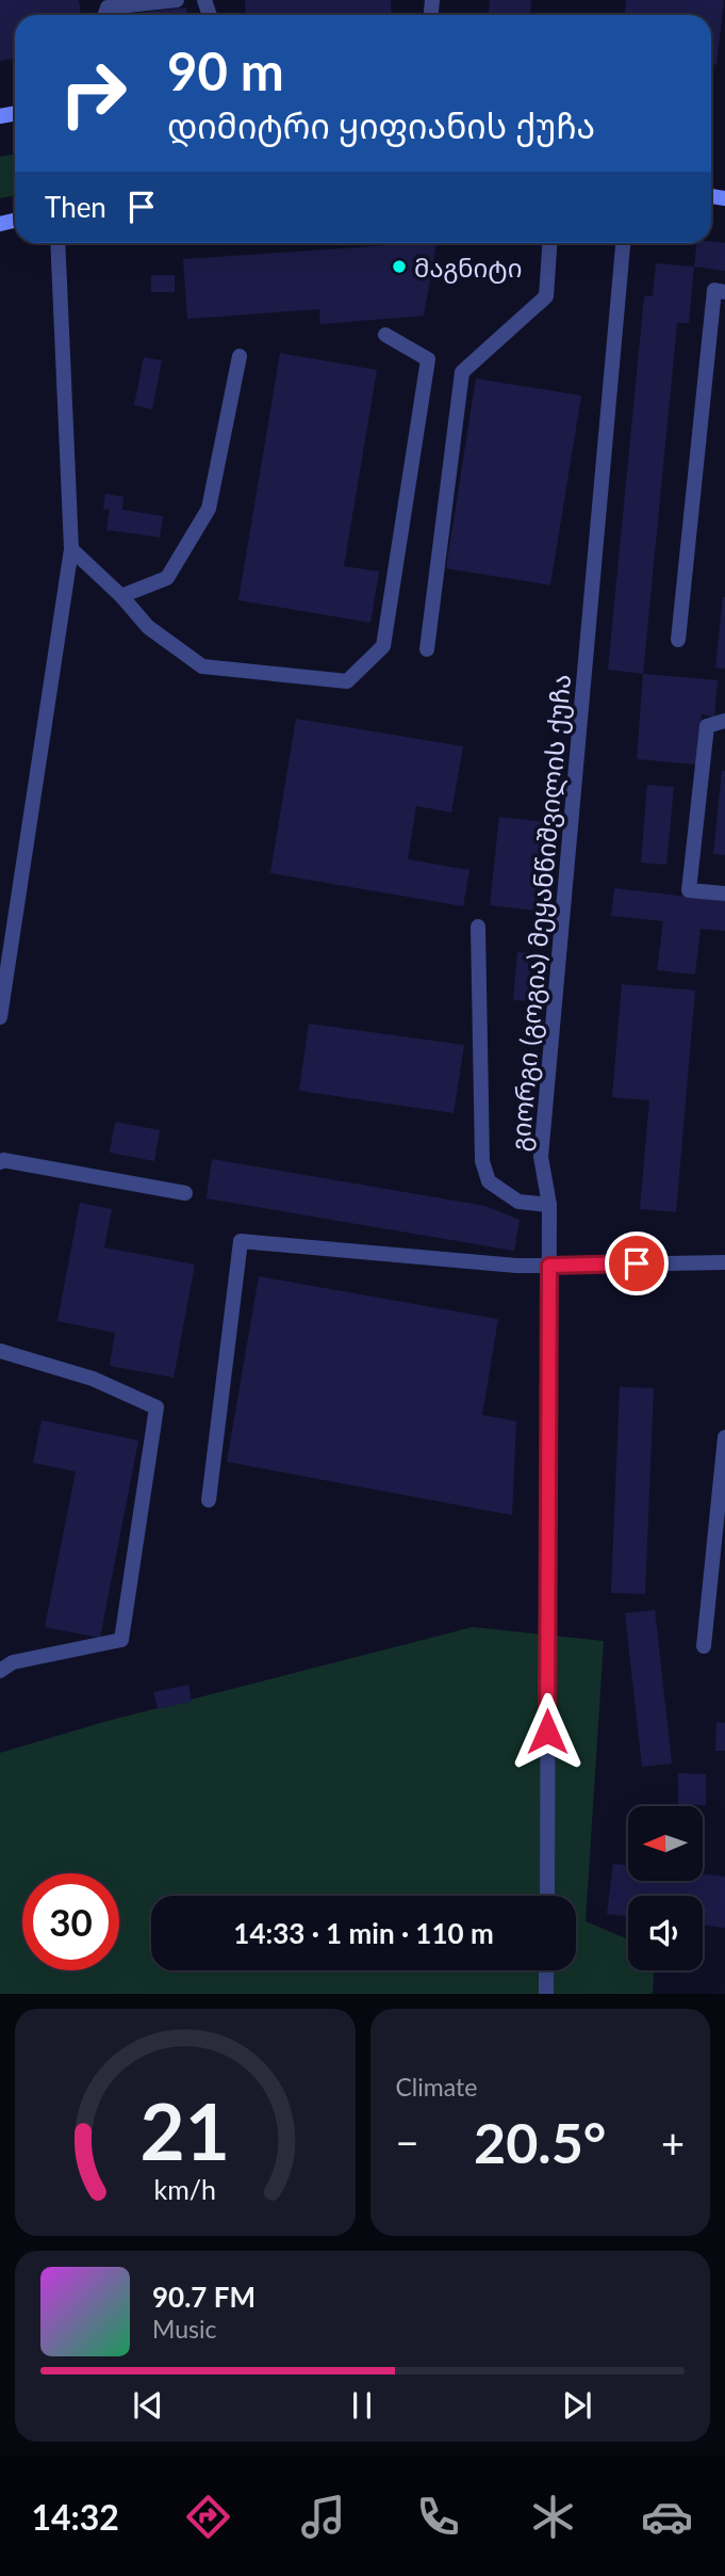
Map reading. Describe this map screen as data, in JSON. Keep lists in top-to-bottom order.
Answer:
{
  "streets": {
    "street": ["გიორგი (გოგია) მეყანწიშვილის ქუჩა"]
  },
  "places": ["მაგნიტი"],
  "north": "left",
  "page": {
    "turn": ["90 m", "დიმიტრი ყიფიანის ქუჩა"],
    "then": "Then",
    "limit": "30",
    "trip": "14:33 · 1 min · 110 m",
    "tile": "Climate",
    "heat": ["−", "20.5°", "+"],
    "song": ["90.7 FM", "Music"],
    "tabs": "14:32",
    "gauge": ["21", "km/h"]
  }
}
